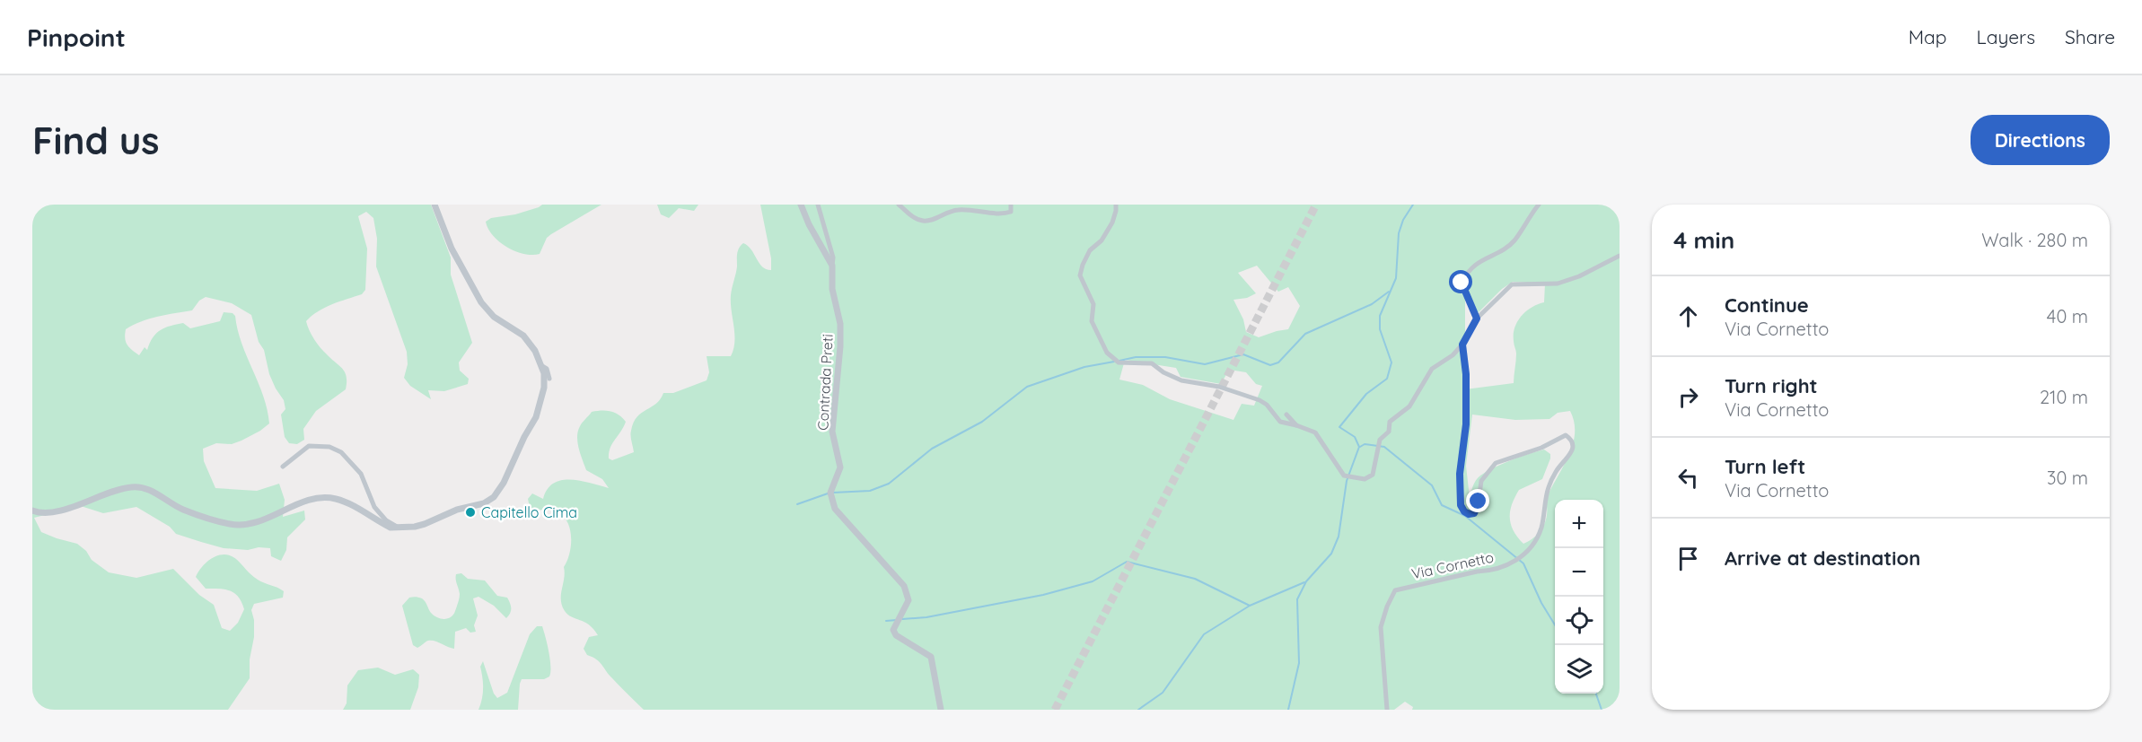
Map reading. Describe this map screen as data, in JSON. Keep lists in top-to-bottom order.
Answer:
{
  "streets": {
    "street": ["Contrada Preti", "Via Cornetto"]
  },
  "places": ["Capitello Cima"],
  "page": {
    "header": "Pinpoint",
    "nav": ["Map", "Layers", "Share"],
    "buttons": "Directions",
    "title": "Find us",
    "heading": ["4 min", "Walk · 280 m"],
    "list": [
      ["Continue", "Via Cornetto", "40 m"],
      ["Turn right", "Via Cornetto", "210 m"],
      ["Turn left", "Via Cornetto", "30 m"],
      "Arrive at destination"
    ],
    "map_buttons": ["+", "−"]
  }
}
